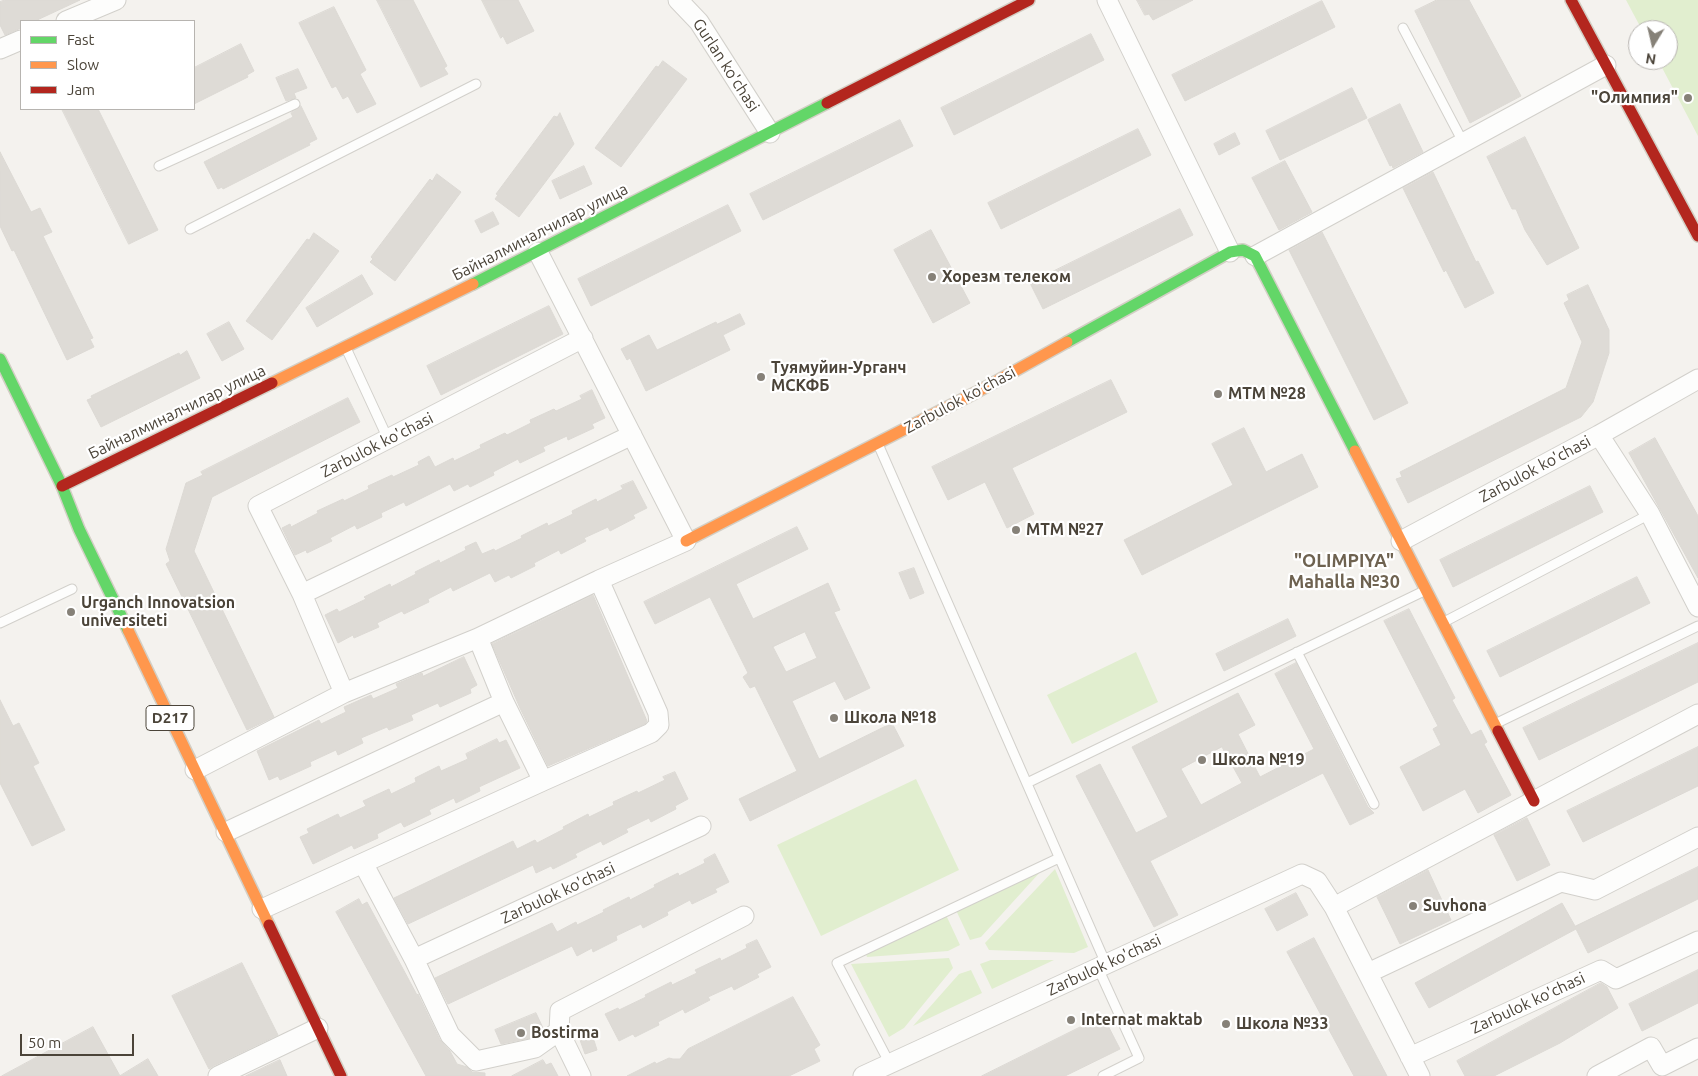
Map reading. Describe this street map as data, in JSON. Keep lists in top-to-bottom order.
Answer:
{
  "streets": {
    "street": [
      "Gurlan ko'chasi",
      "Байналминалчилар улица",
      "Zarbulok ko'chasi",
      "D217"
    ]
  },
  "crossings": [
    ["Gurlan ko'chasi", "Байналминалчилар улица"],
    ["Байналминалчилар улица", "D217"]
  ],
  "districts": ["\"OLIMPIYA\" Mahalla №30"],
  "places": [
    "\"Олимпия\"",
    "Хорезм телеком",
    "Туямуйин-Урганч МСКФБ",
    "MTM №28",
    "MTM №27",
    "Urganch Innovatsion universiteti",
    "Школа №18",
    "Школа №19",
    "Suvhona",
    "Internat maktab",
    "Школа №33",
    "Bostirma"
  ],
  "legend": ["Fast", "Slow", "Jam"],
  "scale_bar": "50 m",
  "north": "bottom"
}
